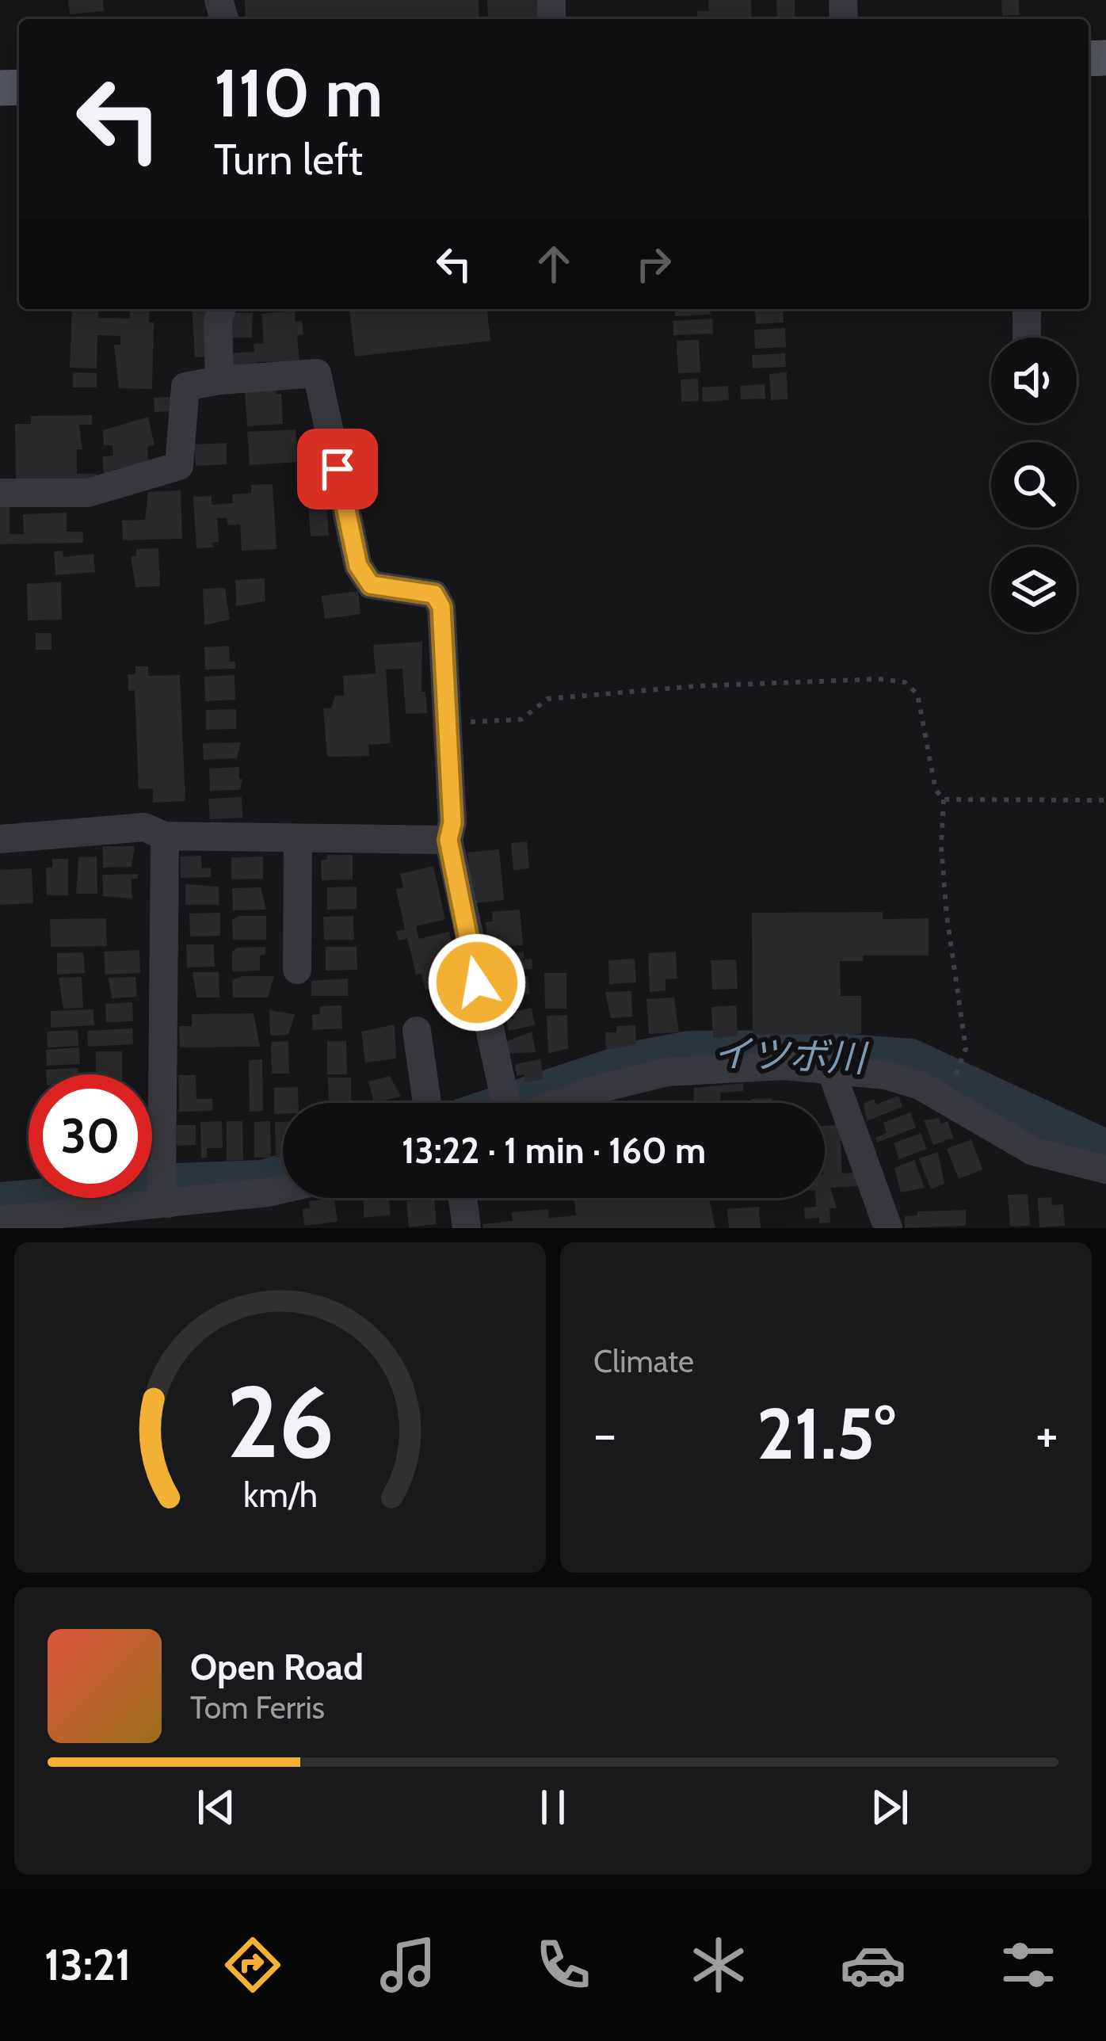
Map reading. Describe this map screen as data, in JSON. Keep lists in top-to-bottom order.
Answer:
{
  "water": ["イツボ川"],
  "page": {
    "turn": ["110 m", "Turn left"],
    "limit": "30",
    "trip": "13:22 · 1 min · 160 m",
    "tile": "Climate",
    "heat": ["−", "21.5°", "+"],
    "song": ["Open Road", "Tom Ferris"],
    "tabs": "13:21",
    "gauge": ["26", "km/h"]
  }
}
